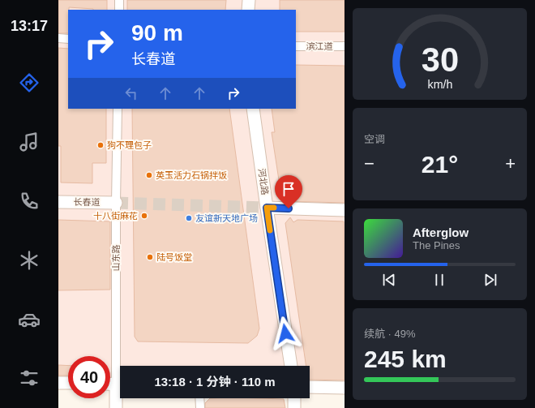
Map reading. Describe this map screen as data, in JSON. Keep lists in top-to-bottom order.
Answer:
{
  "streets": {
    "street": [
      "滨江道",
      "河北路",
      "长春道",
      "山东路"
    ]
  },
  "crossings": [
    ["长春道", "山东路"]
  ],
  "places": [
    "狗不理包子",
    "英玉活力石锅拌饭",
    "十八街麻花",
    "友谊新天地广场",
    "陆号饭堂"
  ],
  "page": {
    "tabs": "13:17",
    "turn": ["90 m", "长春道"],
    "tile": [
      "空调",
      ["续航 · 49%", "245 km"]
    ],
    "heat": ["−", "21°", "+"],
    "song": ["Afterglow", "The Pines"],
    "limit": "40",
    "trip": "13:18 · 1 分钟 · 110 m",
    "gauge": ["30", "km/h"]
  }
}
